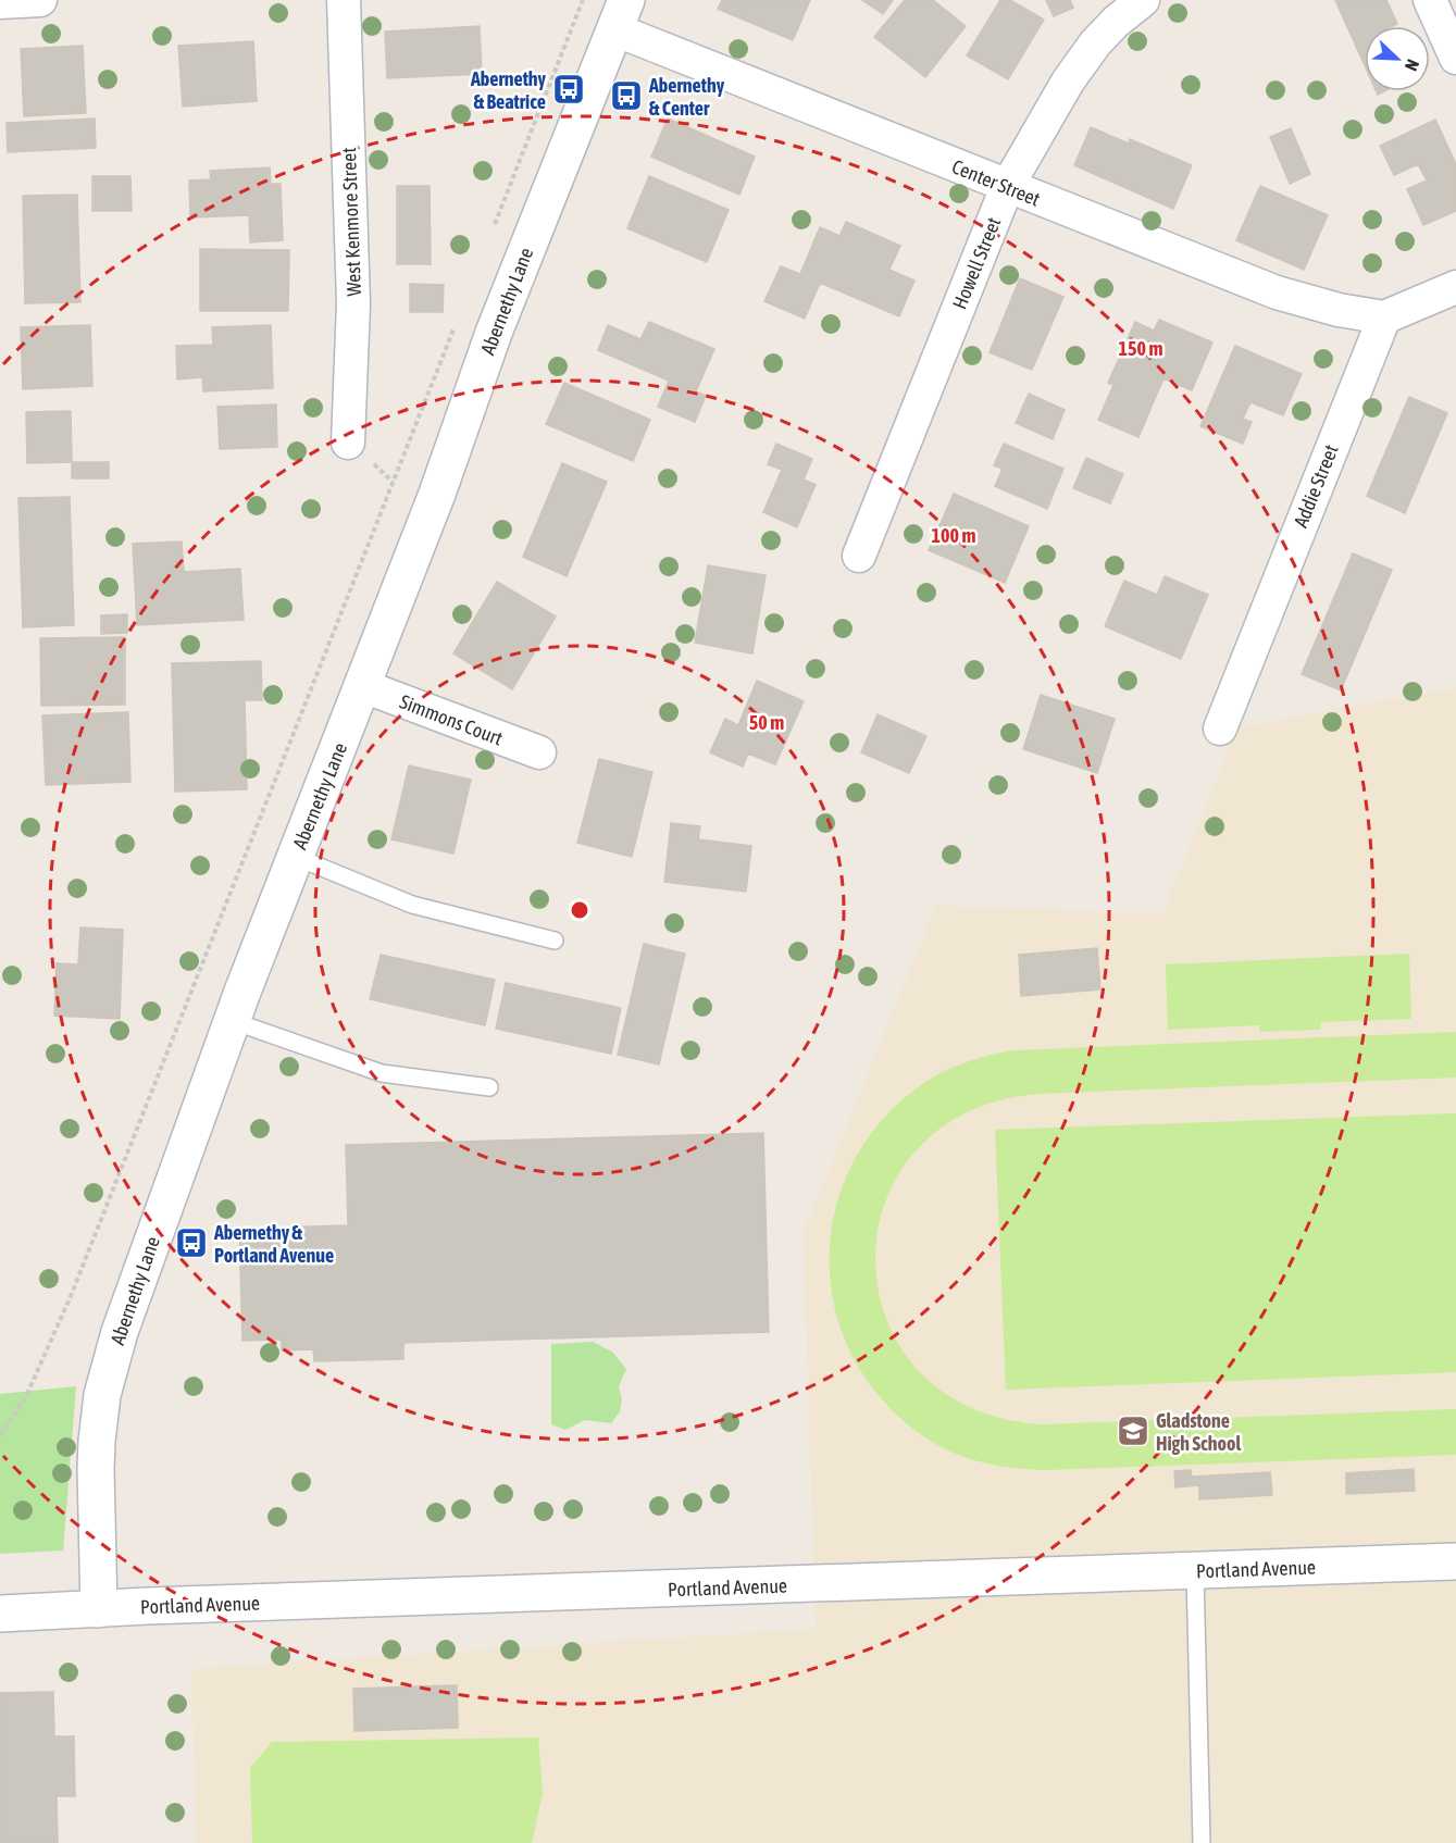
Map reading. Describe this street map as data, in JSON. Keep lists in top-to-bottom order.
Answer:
{
  "streets": {
    "street": [
      "Center Street",
      "West Kenmore Street",
      "Howell Street",
      "Abernethy Lane",
      "Addie Street",
      "Simmons Court",
      "Portland Avenue"
    ]
  },
  "crossings": [
    ["Center Street", "Howell Street"],
    ["Center Street", "Abernethy Lane"],
    ["Center Street", "Addie Street"],
    ["Abernethy Lane", "Simmons Court"],
    ["Abernethy Lane", "Portland Avenue"]
  ],
  "places": {
    "bus stop": ["Abernethy & Beatrice", "Abernethy & Center", "Abernethy & Portland Avenue"],
    "school or university": ["Gladstone High School"]
  },
  "north": "bottom right",
  "rings": ["150 m", "100 m", "50 m"]
}
